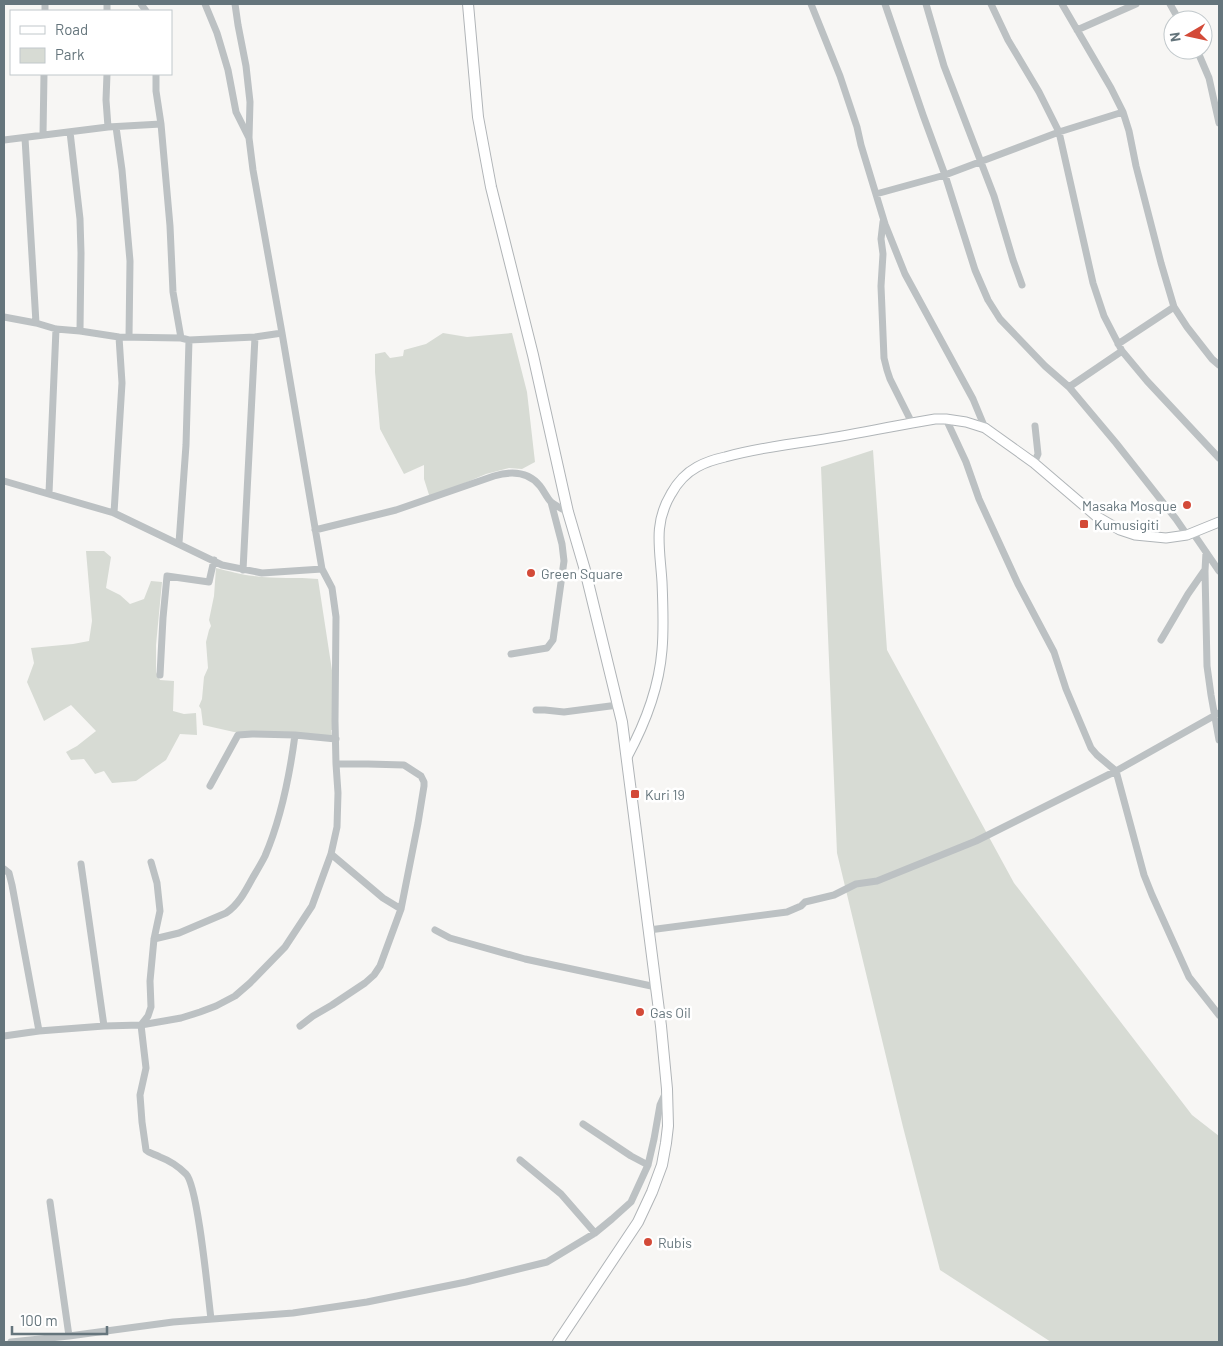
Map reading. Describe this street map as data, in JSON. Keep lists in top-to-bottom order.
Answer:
{
  "places": {
    "other": [
      "Masaka Mosque",
      "Green Square",
      "Gas Oil",
      "Rubis"
    ],
    "transit": ["Kumusigiti", "Kuri 19"]
  },
  "legend": ["Road", "Park"],
  "scale_bar": "100 m",
  "north": "left"
}
